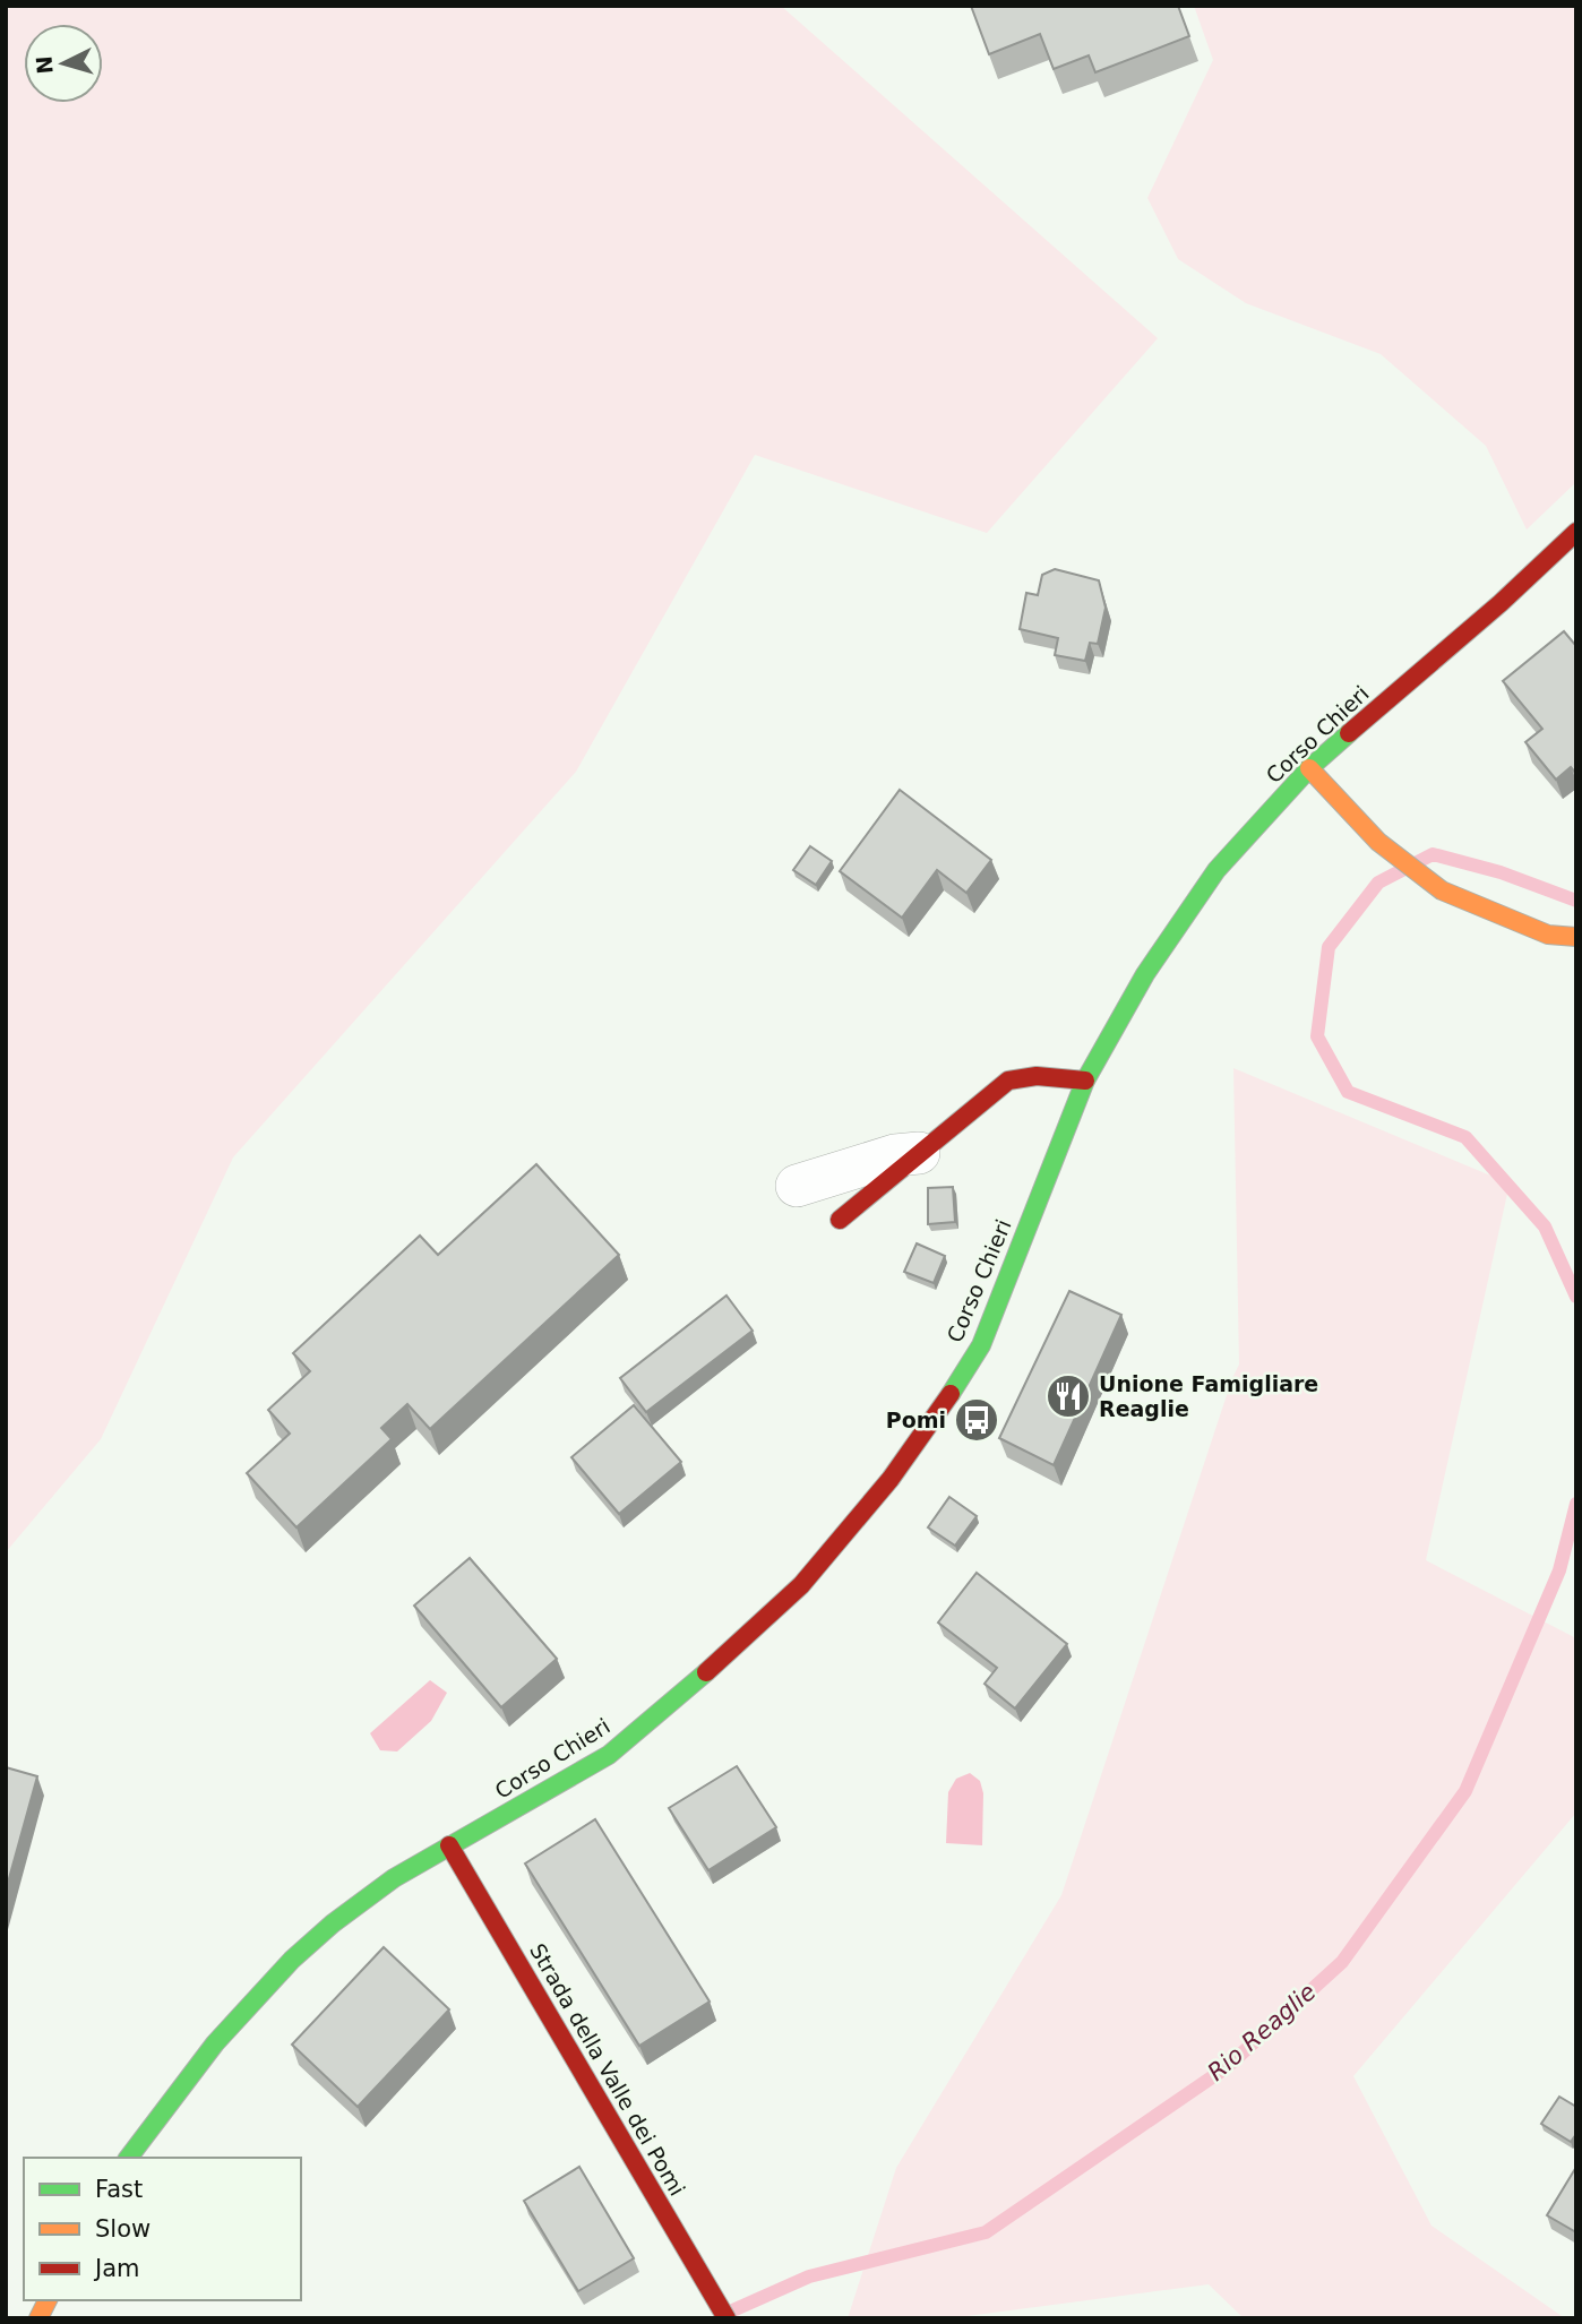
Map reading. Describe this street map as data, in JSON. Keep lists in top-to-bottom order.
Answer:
{
  "streets": {
    "main road": ["Corso Chieri", "Strada della Valle dei Pomi"]
  },
  "crossings": [
    ["Corso Chieri", "Strada della Valle dei Pomi"]
  ],
  "water": ["Rio Reaglie"],
  "places": {
    "restaurant": ["Unione Famigliare Reaglie"],
    "bus stop": ["Pomi"]
  },
  "legend": ["Fast", "Slow", "Jam"],
  "north": "left"
}
